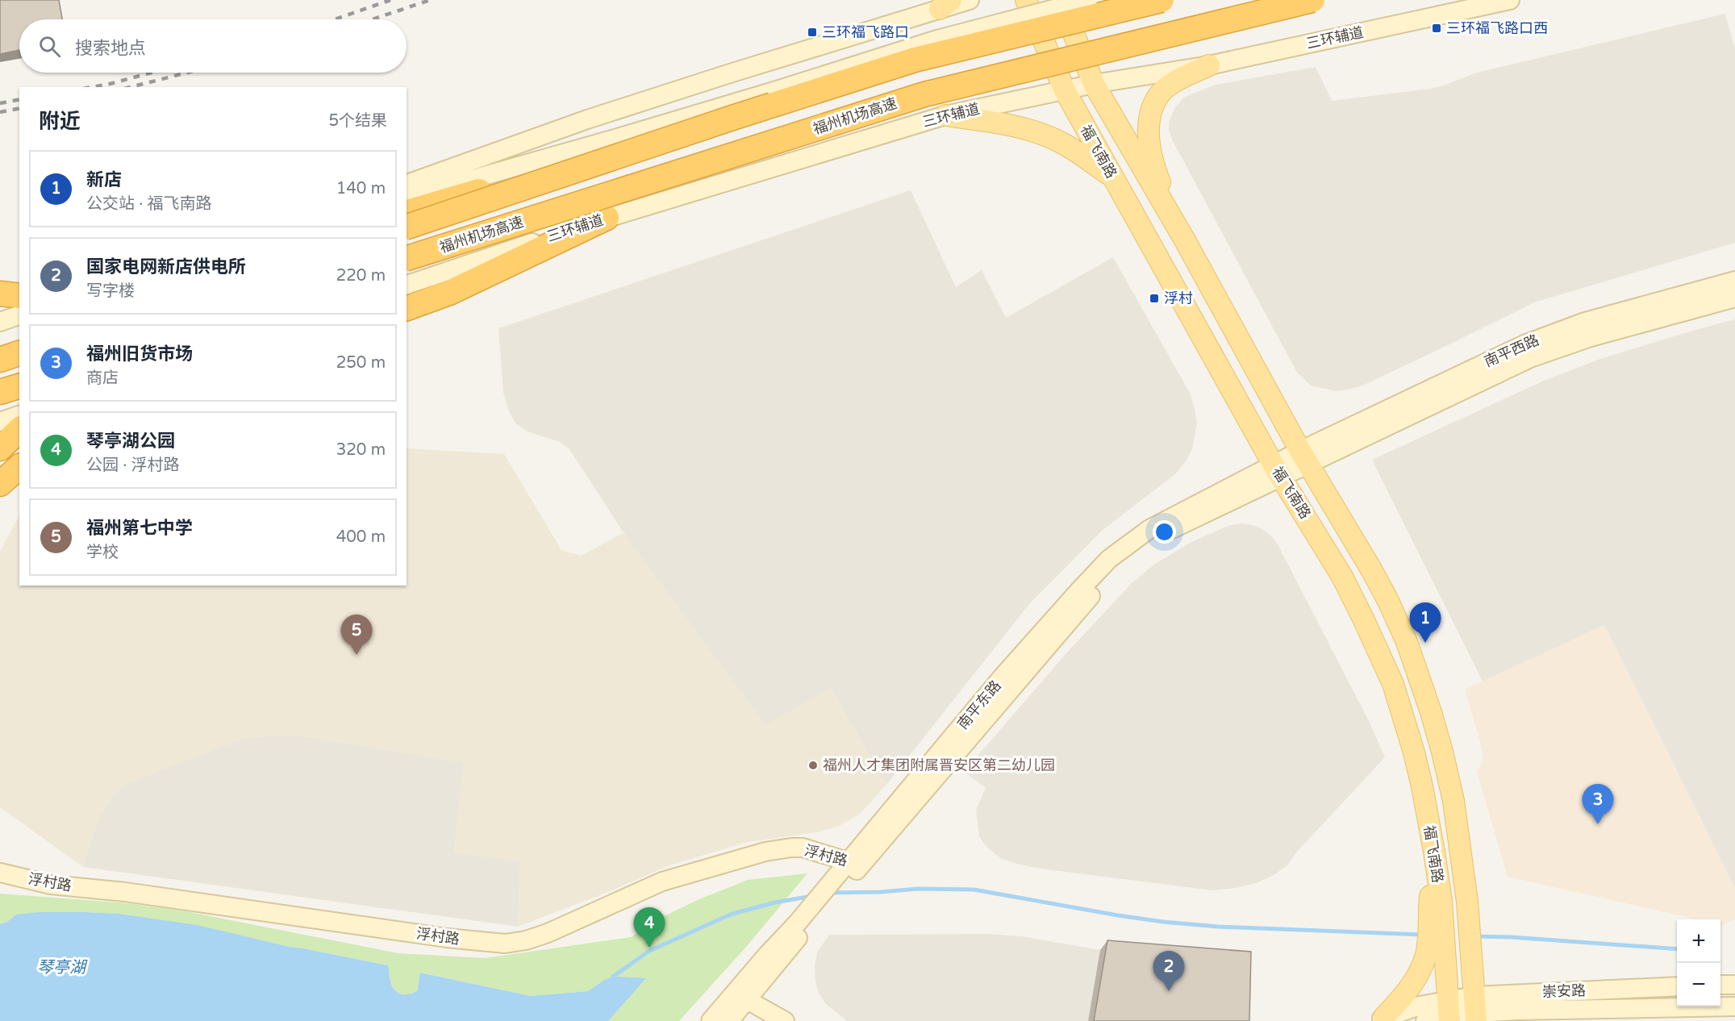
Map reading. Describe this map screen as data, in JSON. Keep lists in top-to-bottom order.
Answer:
{
  "streets": {
    "highway": ["福州机场高速"],
    "main road": [
      "三环辅道",
      "福飞南路",
      "南平西路",
      "南平东路",
      "浮村路",
      "崇安路"
    ]
  },
  "crossings": [
    ["三环辅道", "福飞南路"],
    ["福飞南路", "南平西路"],
    ["福飞南路", "南平东路"],
    ["福飞南路", "崇安路"],
    ["南平西路", "南平东路"],
    ["南平东路", "浮村路"]
  ],
  "water": ["琴亭湖"],
  "places": {
    "transit": ["三环福飞路口西", "三环福飞路口", "浮村"],
    "other": ["福州人才集团附属晋安区第二幼儿园"]
  },
  "page": {
    "search": "搜索地点",
    "heading": ["附近", "5个结果"],
    "list": [
      {
        "mark": "1",
        "name": "新店",
        "note": "公交站 · 福飞南路",
        "value": "140 m"
      },
      {
        "mark": "2",
        "name": "国家电网新店供电所",
        "note": "写字楼",
        "value": "220 m"
      },
      {
        "mark": "3",
        "name": "福州旧货市场",
        "note": "商店",
        "value": "250 m"
      },
      {
        "mark": "4",
        "name": "琴亭湖公园",
        "note": "公园 · 浮村路",
        "value": "320 m"
      },
      {
        "mark": "5",
        "name": "福州第七中学",
        "note": "学校",
        "value": "400 m"
      }
    ],
    "pins": [
      "1",
      "5",
      "3",
      "4",
      "2"
    ],
    "map_buttons": ["+", "−"]
  }
}
